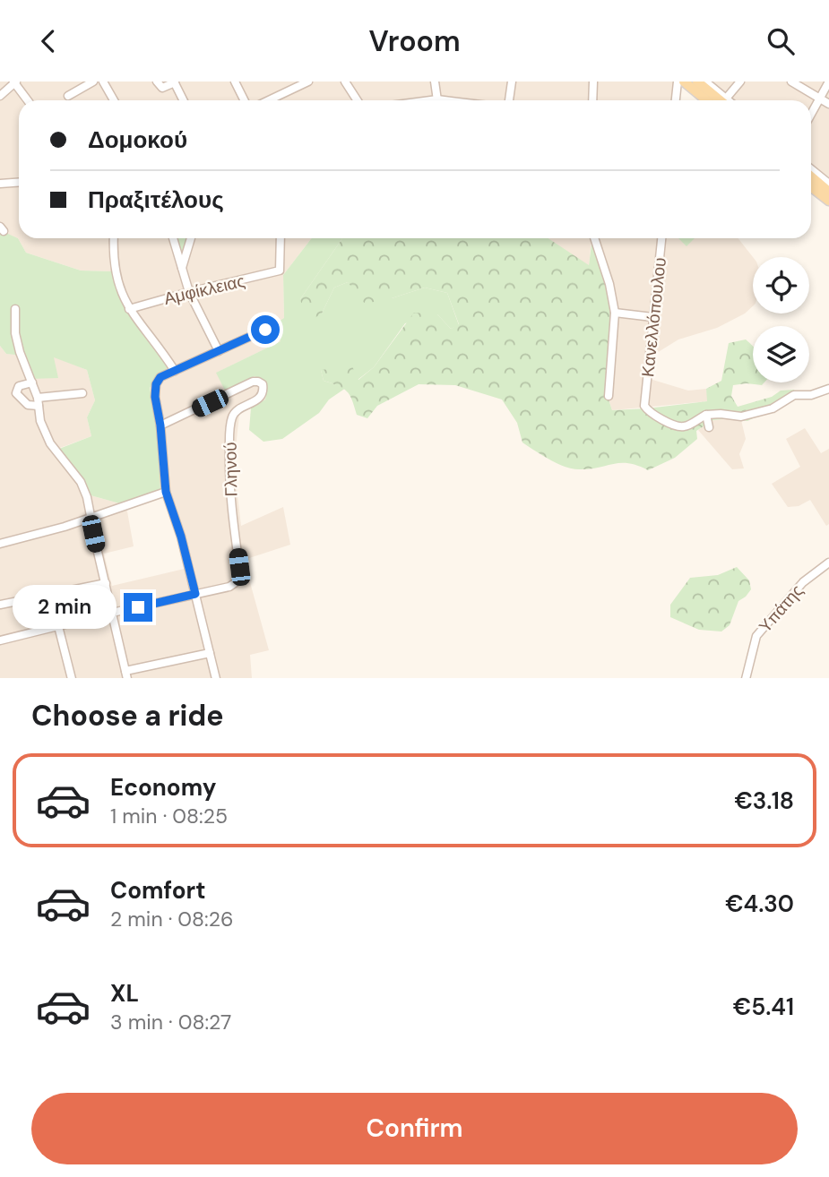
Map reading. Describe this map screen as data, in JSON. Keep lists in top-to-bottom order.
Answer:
{
  "streets": {
    "street": [
      "Αμφίκλειας",
      "Κανελλόπουλου",
      "Γληνού",
      "Υπάτης"
    ]
  },
  "page": {
    "header": "Vroom",
    "banner": ["Δομοκού", "Πραξιτέλους"],
    "bubble": "2 min",
    "heading": "Choose a ride",
    "list": [
      {
        "name": "Economy",
        "note": "1 min · 08:25",
        "value": "€3.18"
      },
      {
        "name": "Comfort",
        "note": "2 min · 08:26",
        "value": "€4.30"
      },
      {
        "name": "XL",
        "note": "3 min · 08:27",
        "value": "€5.41"
      }
    ],
    "buttons": "Confirm"
  }
}
